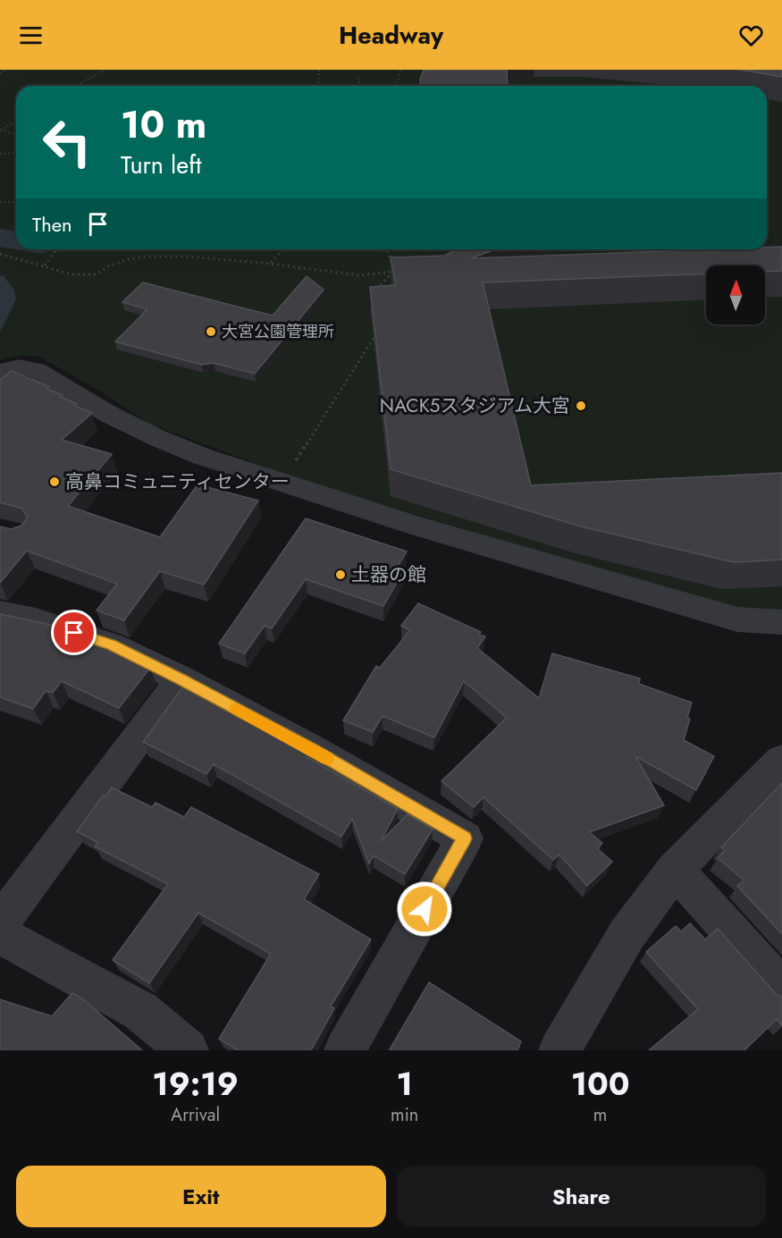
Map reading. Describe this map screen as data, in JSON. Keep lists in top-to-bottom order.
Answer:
{
  "places": [
    "大宮公園管理所",
    "NACK5スタジアム大宮",
    "高鼻コミュニティセンター",
    "土器の館"
  ],
  "north": "top",
  "page": {
    "header": "Headway",
    "turn": ["10 m", "Turn left"],
    "then": "Then",
    "eta": [
      "19:19",
      "Arrival",
      "1",
      "min",
      "100",
      "m"
    ],
    "buttons": ["Exit", "Share"]
  }
}
